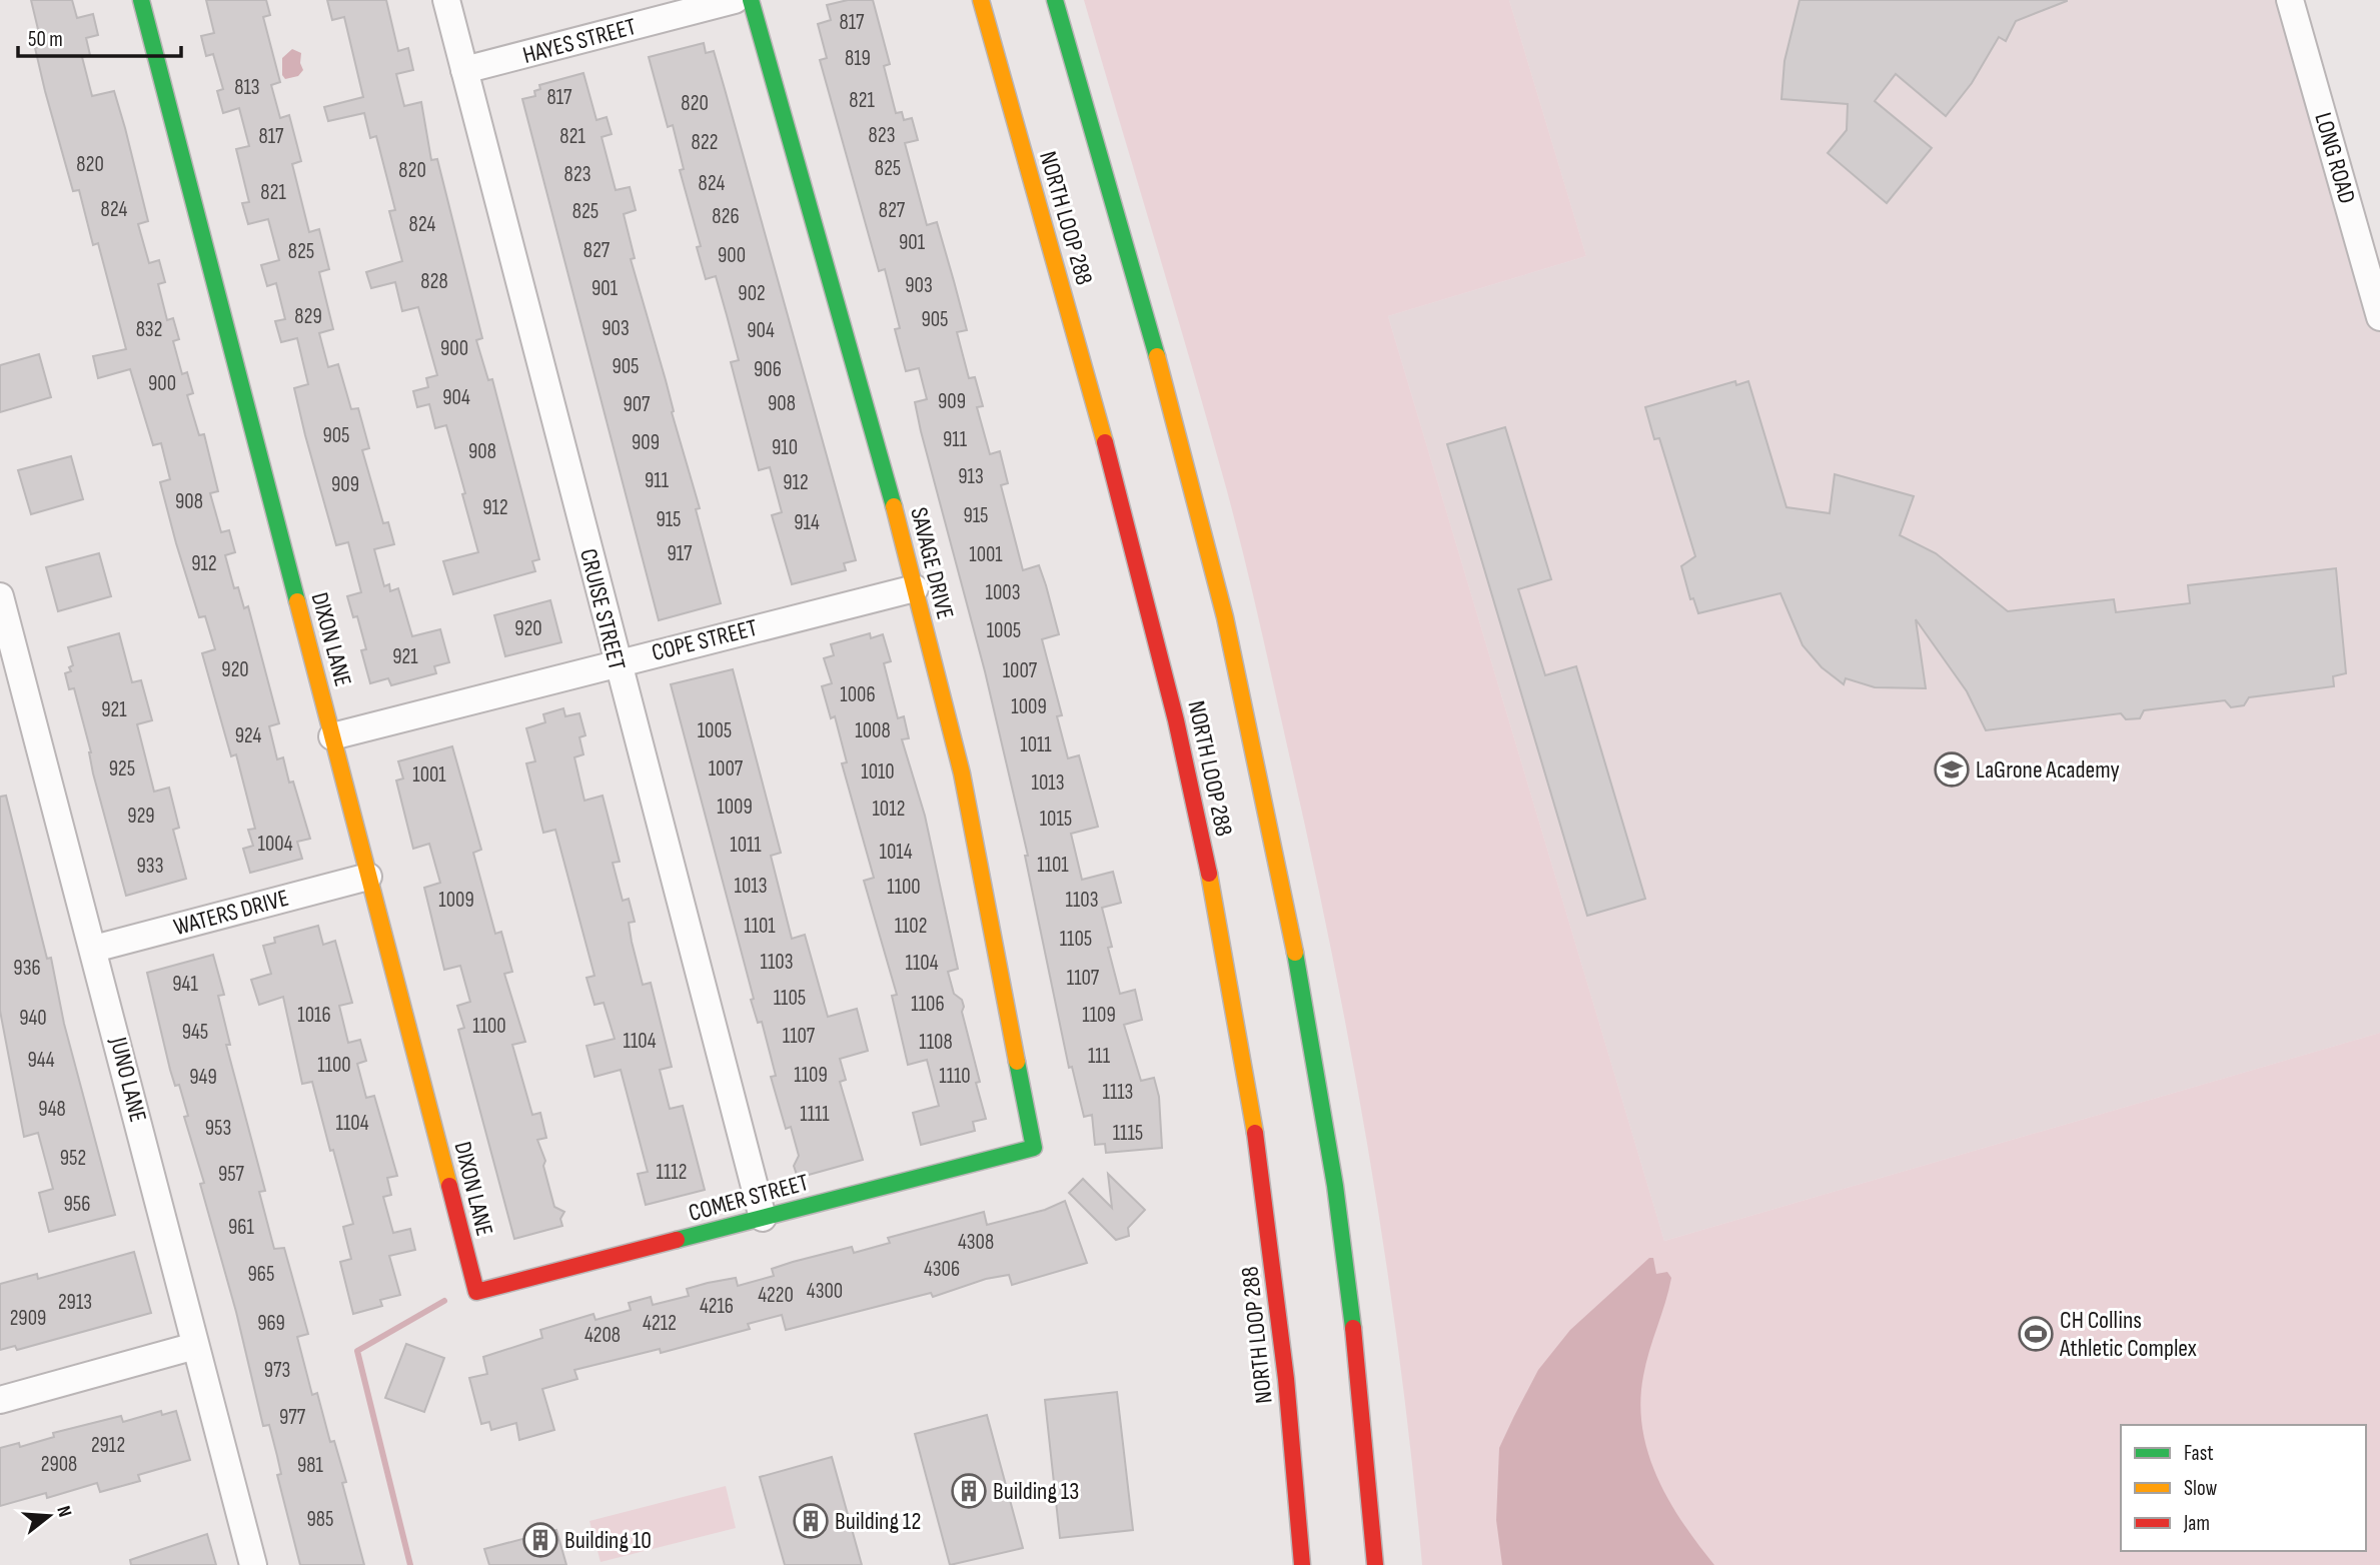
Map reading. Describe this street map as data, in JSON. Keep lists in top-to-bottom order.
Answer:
{
  "streets": {
    "main road": [
      "NORTH LOOP 288",
      "SAVAGE DRIVE",
      "DIXON LANE",
      "COMER STREET"
    ],
    "street": [
      "HAYES STREET",
      "LONG ROAD",
      "CRUISE STREET",
      "COPE STREET",
      "WATERS DRIVE",
      "JUNO LANE"
    ]
  },
  "crossings": [
    ["HAYES STREET", "CRUISE STREET"],
    ["SAVAGE DRIVE", "COPE STREET"],
    ["SAVAGE DRIVE", "COMER STREET"],
    ["CRUISE STREET", "COPE STREET"],
    ["CRUISE STREET", "COMER STREET"],
    ["DIXON LANE", "COPE STREET"],
    ["DIXON LANE", "WATERS DRIVE"],
    ["DIXON LANE", "COMER STREET"],
    ["WATERS DRIVE", "JUNO LANE"]
  ],
  "places": {
    "school or university": ["LaGrone Academy"],
    "sports": ["CH Collins Athletic Complex"],
    "building": ["Building 13", "Building 12", "Building 10"]
  },
  "house_numbers": [
    "817",
    "819",
    "813",
    "817",
    "821",
    "820",
    "823",
    "817",
    "821",
    "822",
    "820",
    "825",
    "820",
    "823",
    "824",
    "821",
    "824",
    "827",
    "825",
    "826",
    "824",
    "901",
    "827",
    "825",
    "900",
    "828",
    "903",
    "901",
    "902",
    "829",
    "905",
    "903",
    "832",
    "904",
    "900",
    "905",
    "906",
    "900",
    "904",
    "909",
    "908",
    "907",
    "905",
    "911",
    "909",
    "910",
    "908",
    "913",
    "911",
    "912",
    "909",
    "908",
    "912",
    "915",
    "915",
    "914",
    "917",
    "1001",
    "912",
    "1003",
    "920",
    "1005",
    "921",
    "920",
    "1007",
    "1006",
    "1009",
    "921",
    "1005",
    "1008",
    "924",
    "1011",
    "925",
    "1007",
    "1010",
    "1001",
    "1013",
    "1009",
    "1012",
    "929",
    "1015",
    "1004",
    "1011",
    "1014",
    "1101",
    "933",
    "1013",
    "1100",
    "1009",
    "1103",
    "1101",
    "1102",
    "1105",
    "1103",
    "1104",
    "936",
    "1107",
    "941",
    "1105",
    "1106",
    "1016",
    "1109",
    "940",
    "1100",
    "945",
    "1107",
    "1104",
    "1108",
    "111",
    "944",
    "1100",
    "1109",
    "1110",
    "949",
    "1113",
    "948",
    "1111",
    "1104",
    "953",
    "1115",
    "952",
    "1112",
    "957",
    "956",
    "961",
    "4308",
    "4306",
    "965",
    "4300",
    "4220",
    "2913",
    "4216",
    "2909",
    "969",
    "4212",
    "4208",
    "973",
    "977",
    "2912",
    "2908",
    "981",
    "985"
  ],
  "legend": ["Fast", "Slow", "Jam"],
  "scale_bar": "50 m",
  "north": "right"
}
